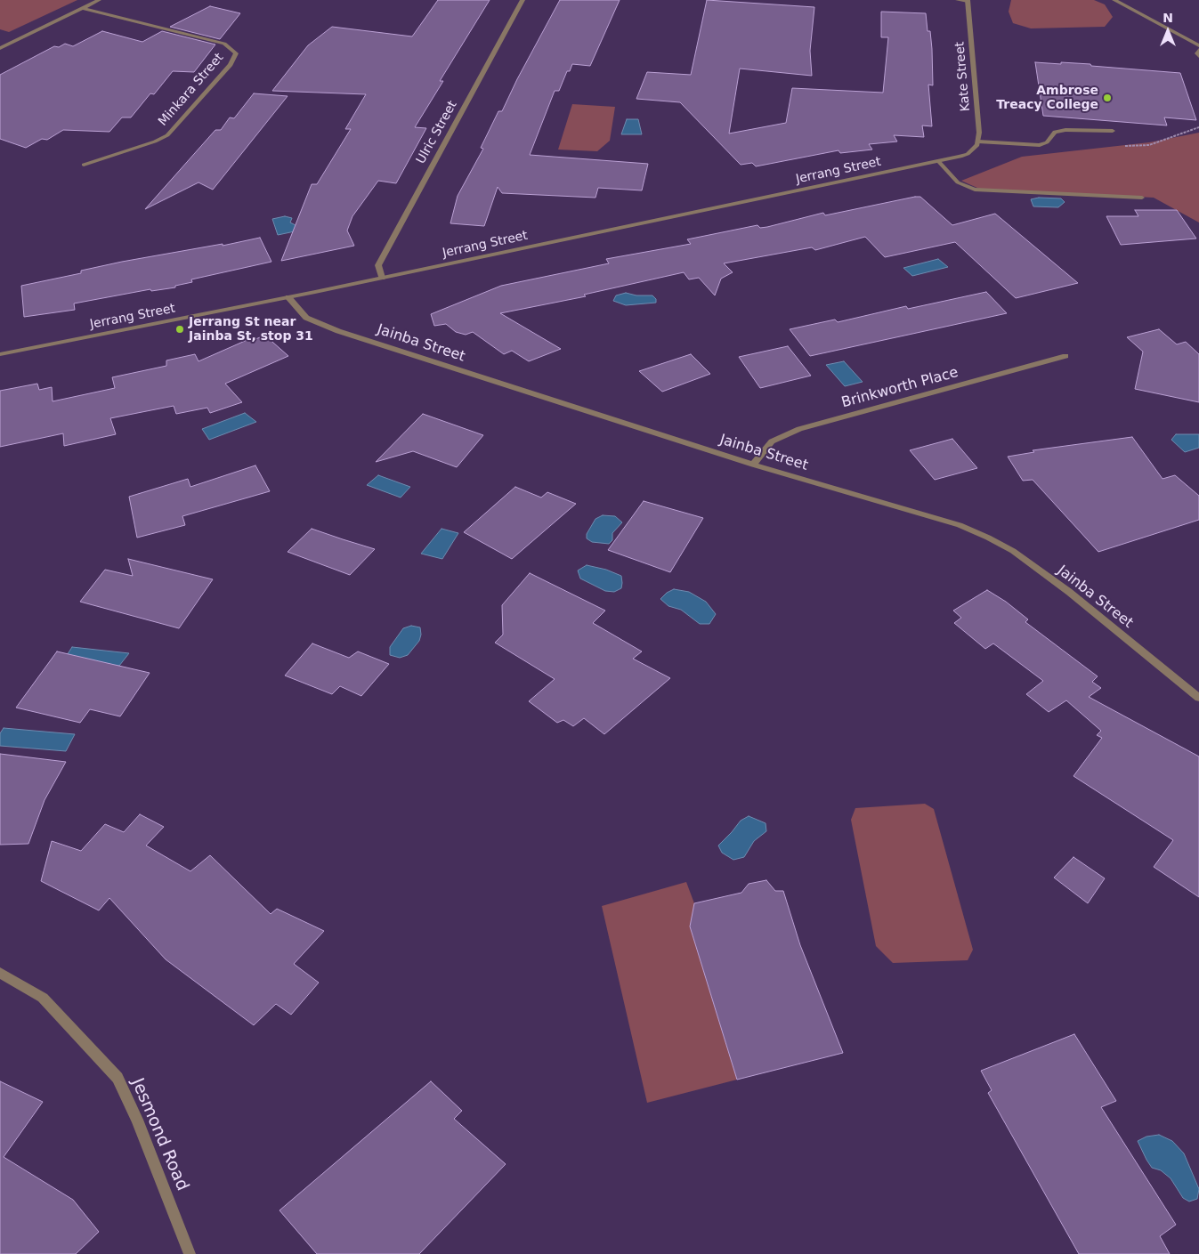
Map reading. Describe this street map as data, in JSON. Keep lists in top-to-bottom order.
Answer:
{
  "streets": {
    "street": [
      "Kate Street",
      "Minkara Street",
      "Ulric Street",
      "Jerrang Street",
      "Jainba Street",
      "Brinkworth Place",
      "Jesmond Road"
    ]
  },
  "crossings": [
    ["Kate Street", "Jerrang Street"],
    ["Ulric Street", "Jerrang Street"],
    ["Jerrang Street", "Jainba Street"],
    ["Jainba Street", "Brinkworth Place"]
  ],
  "places": ["Ambrose Treacy College", "Jerrang St near Jainba St, stop 31"],
  "north": "top"
}
